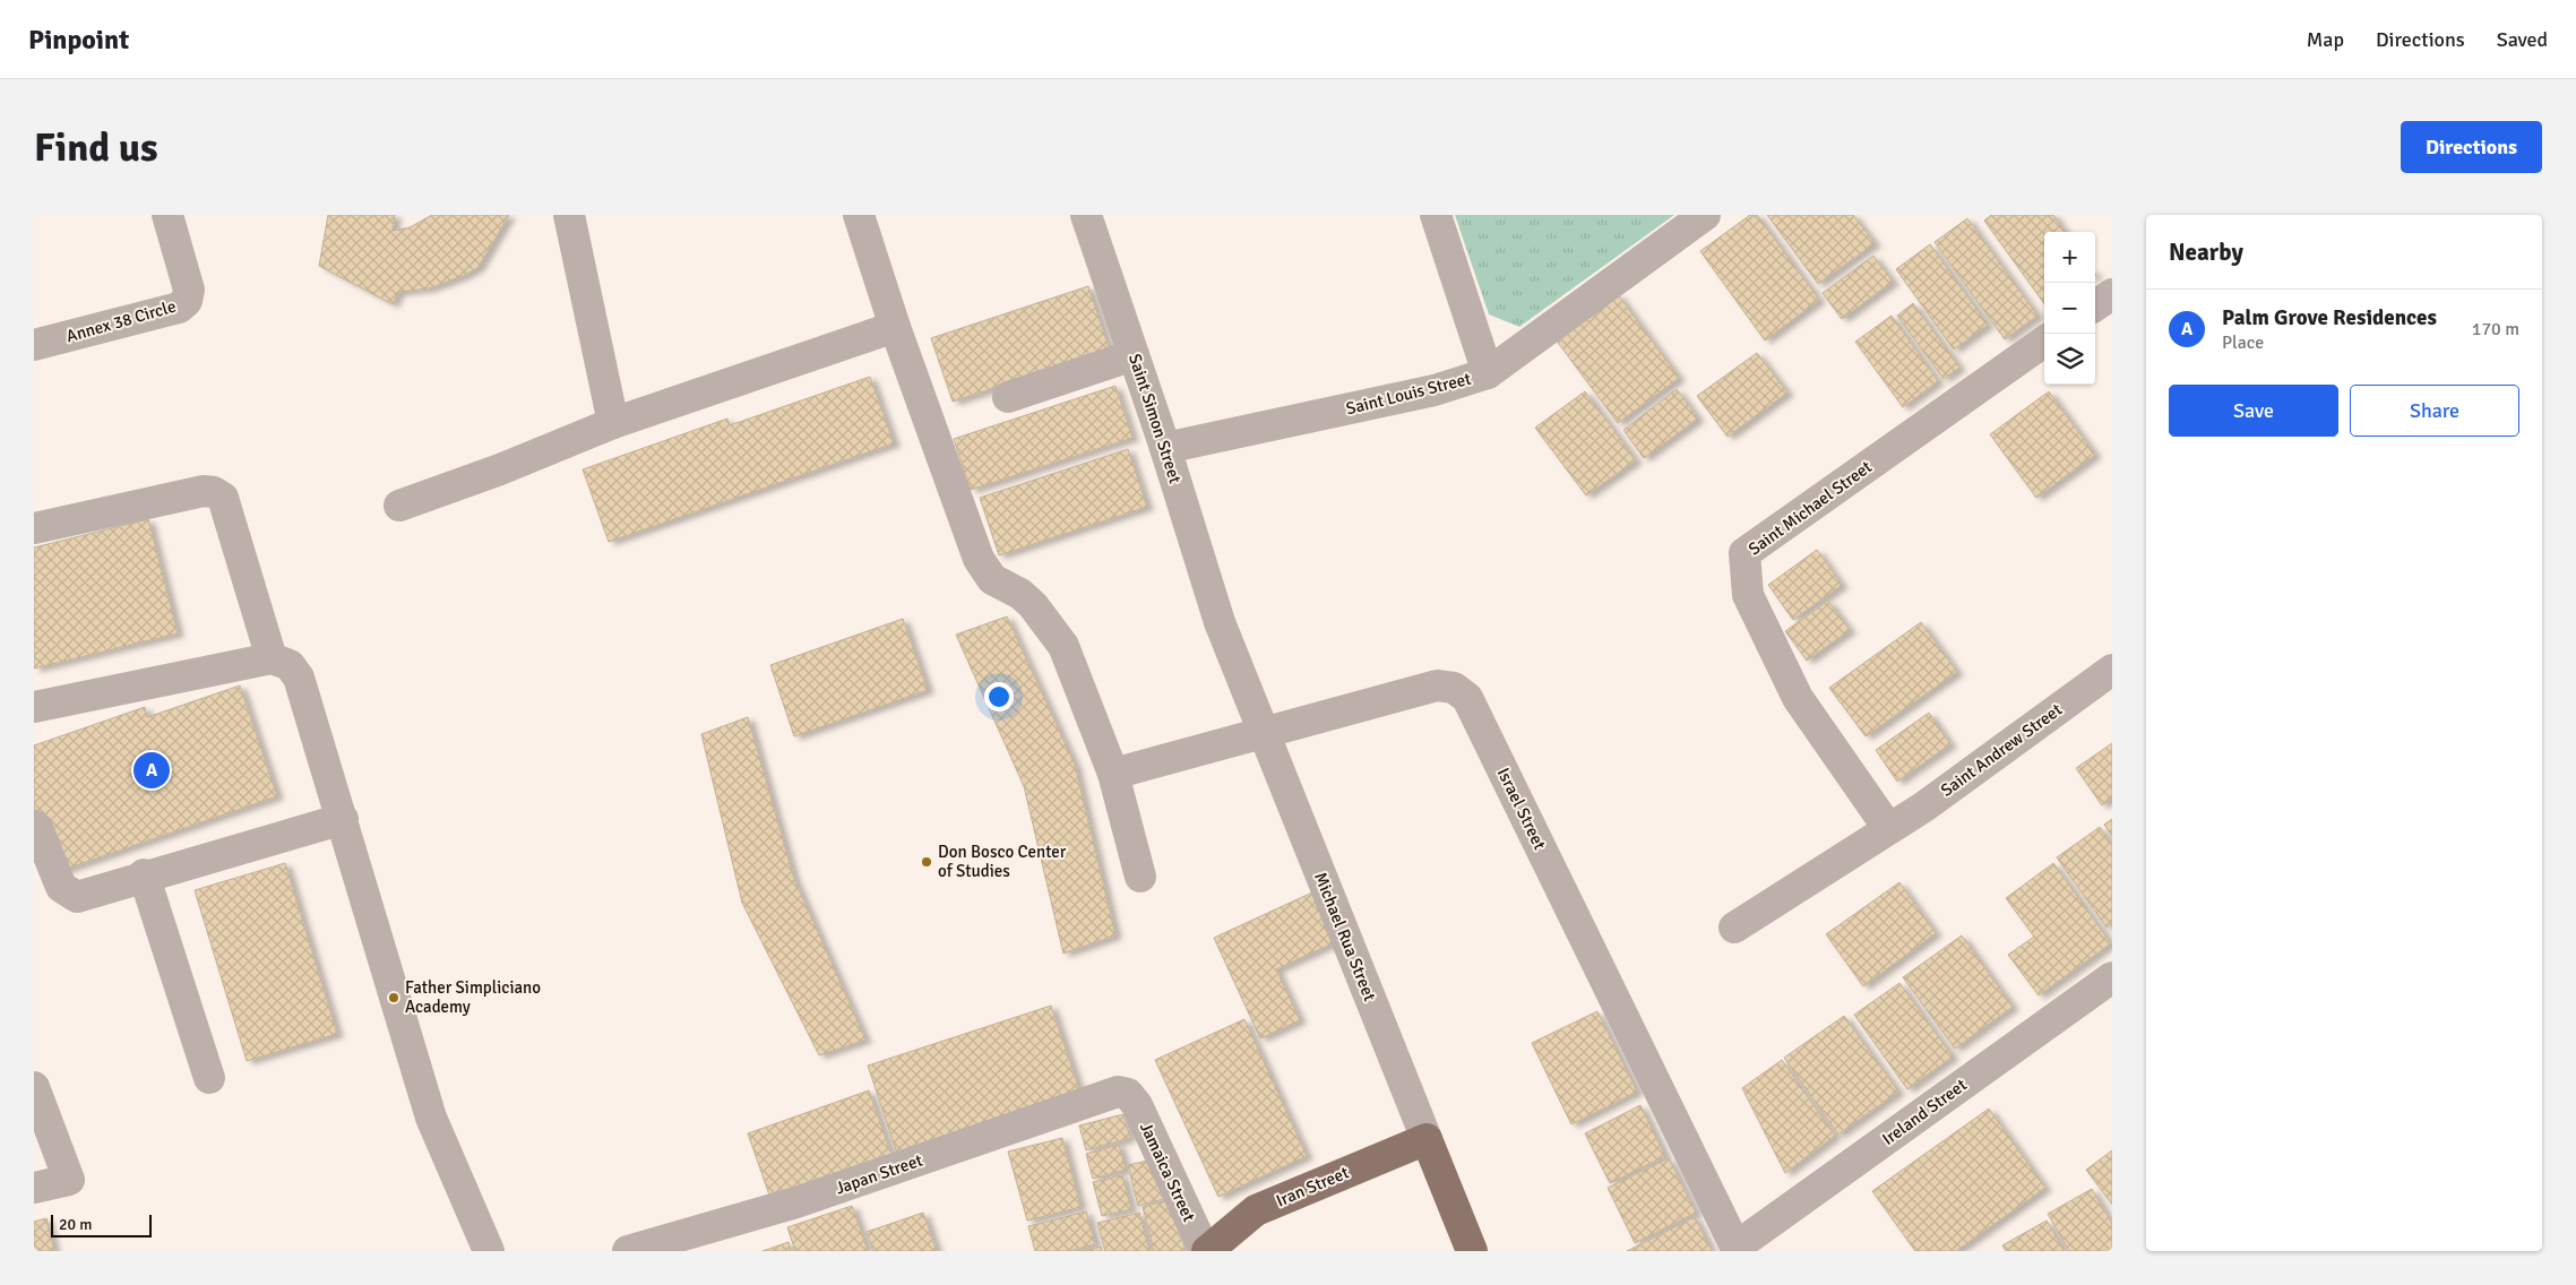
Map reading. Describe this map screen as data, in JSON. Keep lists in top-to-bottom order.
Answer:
{
  "streets": {
    "main road": ["Michael Rua Street", "Iran Street"],
    "street": [
      "Annex 38 Circle",
      "Saint Louis Street",
      "Saint Simon Street",
      "Saint Michael Street",
      "Saint Andrew Street",
      "Israel Street",
      "Ireland Street",
      "Jamaica Street",
      "Japan Street"
    ]
  },
  "crossings": [
    ["Saint Louis Street", "Saint Simon Street"],
    ["Saint Simon Street", "Michael Rua Street"],
    ["Saint Michael Street", "Saint Andrew Street"],
    ["Israel Street", "Michael Rua Street"],
    ["Israel Street", "Ireland Street"],
    ["Michael Rua Street", "Iran Street"],
    ["Jamaica Street", "Japan Street"],
    ["Jamaica Street", "Iran Street"]
  ],
  "places": ["Don Bosco Center of Studies", "Father Simpliciano Academy"],
  "scale_bar": "20 m",
  "page": {
    "header": "Pinpoint",
    "nav": ["Map", "Directions", "Saved"],
    "buttons": [
      "Directions",
      ["Save", "Share"]
    ],
    "title": "Find us",
    "heading": "Nearby",
    "map_buttons": ["+", "−"],
    "list": [
      {
        "mark": "A",
        "name": "Palm Grove Residences",
        "note": "Place",
        "value": "170 m"
      }
    ],
    "pins": "A",
    "scale": "20 m"
  }
}
